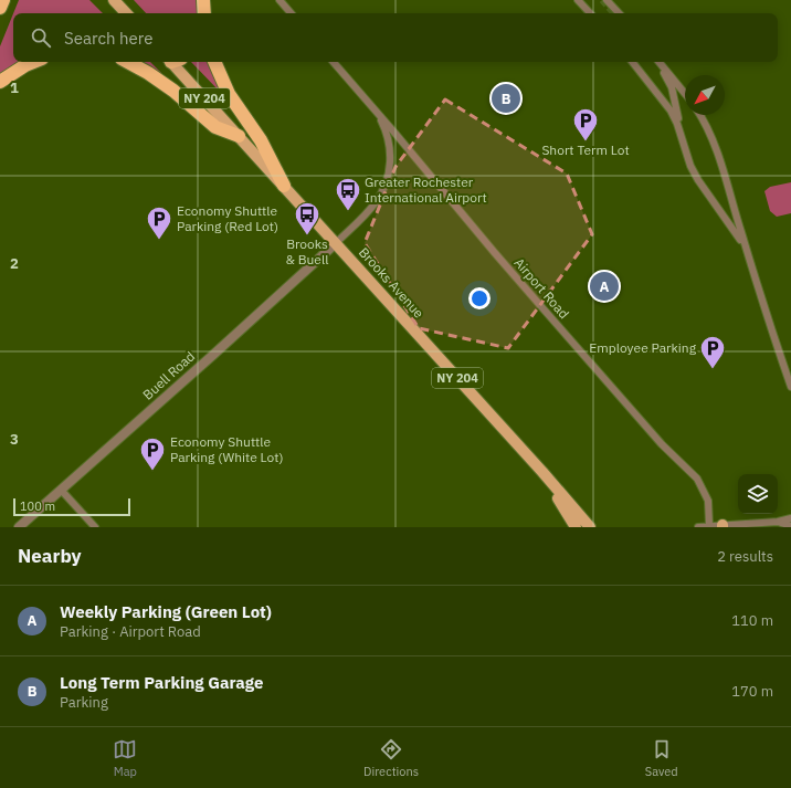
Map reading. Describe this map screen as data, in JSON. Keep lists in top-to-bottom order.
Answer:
{
  "streets": {
    "main road": ["NY 204", "Brooks Avenue"],
    "street": ["Airport Road", "Buell Road"]
  },
  "crossings": [
    ["Brooks Avenue", "Airport Road"],
    ["Brooks Avenue", "Buell Road"],
    ["Airport Road", "Buell Road"]
  ],
  "places": {
    "parking": [
      "Short Term Lot",
      "Economy Shuttle Parking (Red Lot)",
      "Employee Parking",
      "Economy Shuttle Parking (White Lot)"
    ],
    "bus stop": ["Greater Rochester International Airport", "Brooks & Buell"]
  },
  "scale_bar": "100 m",
  "north": "bottom left",
  "page": {
    "search": "Search here",
    "pins": ["B", "A"],
    "scale": "100 m",
    "heading": ["Nearby", "2 results"],
    "list": [
      {
        "mark": "A",
        "name": "Weekly Parking (Green Lot)",
        "note": "Parking · Airport Road",
        "value": "110 m"
      },
      {
        "mark": "B",
        "name": "Long Term Parking Garage",
        "note": "Parking",
        "value": "170 m"
      }
    ],
    "nav": ["Map", "Directions", "Saved"]
  },
  "grid": {
    "rows": ["1", "2", "3"]
  }
}
